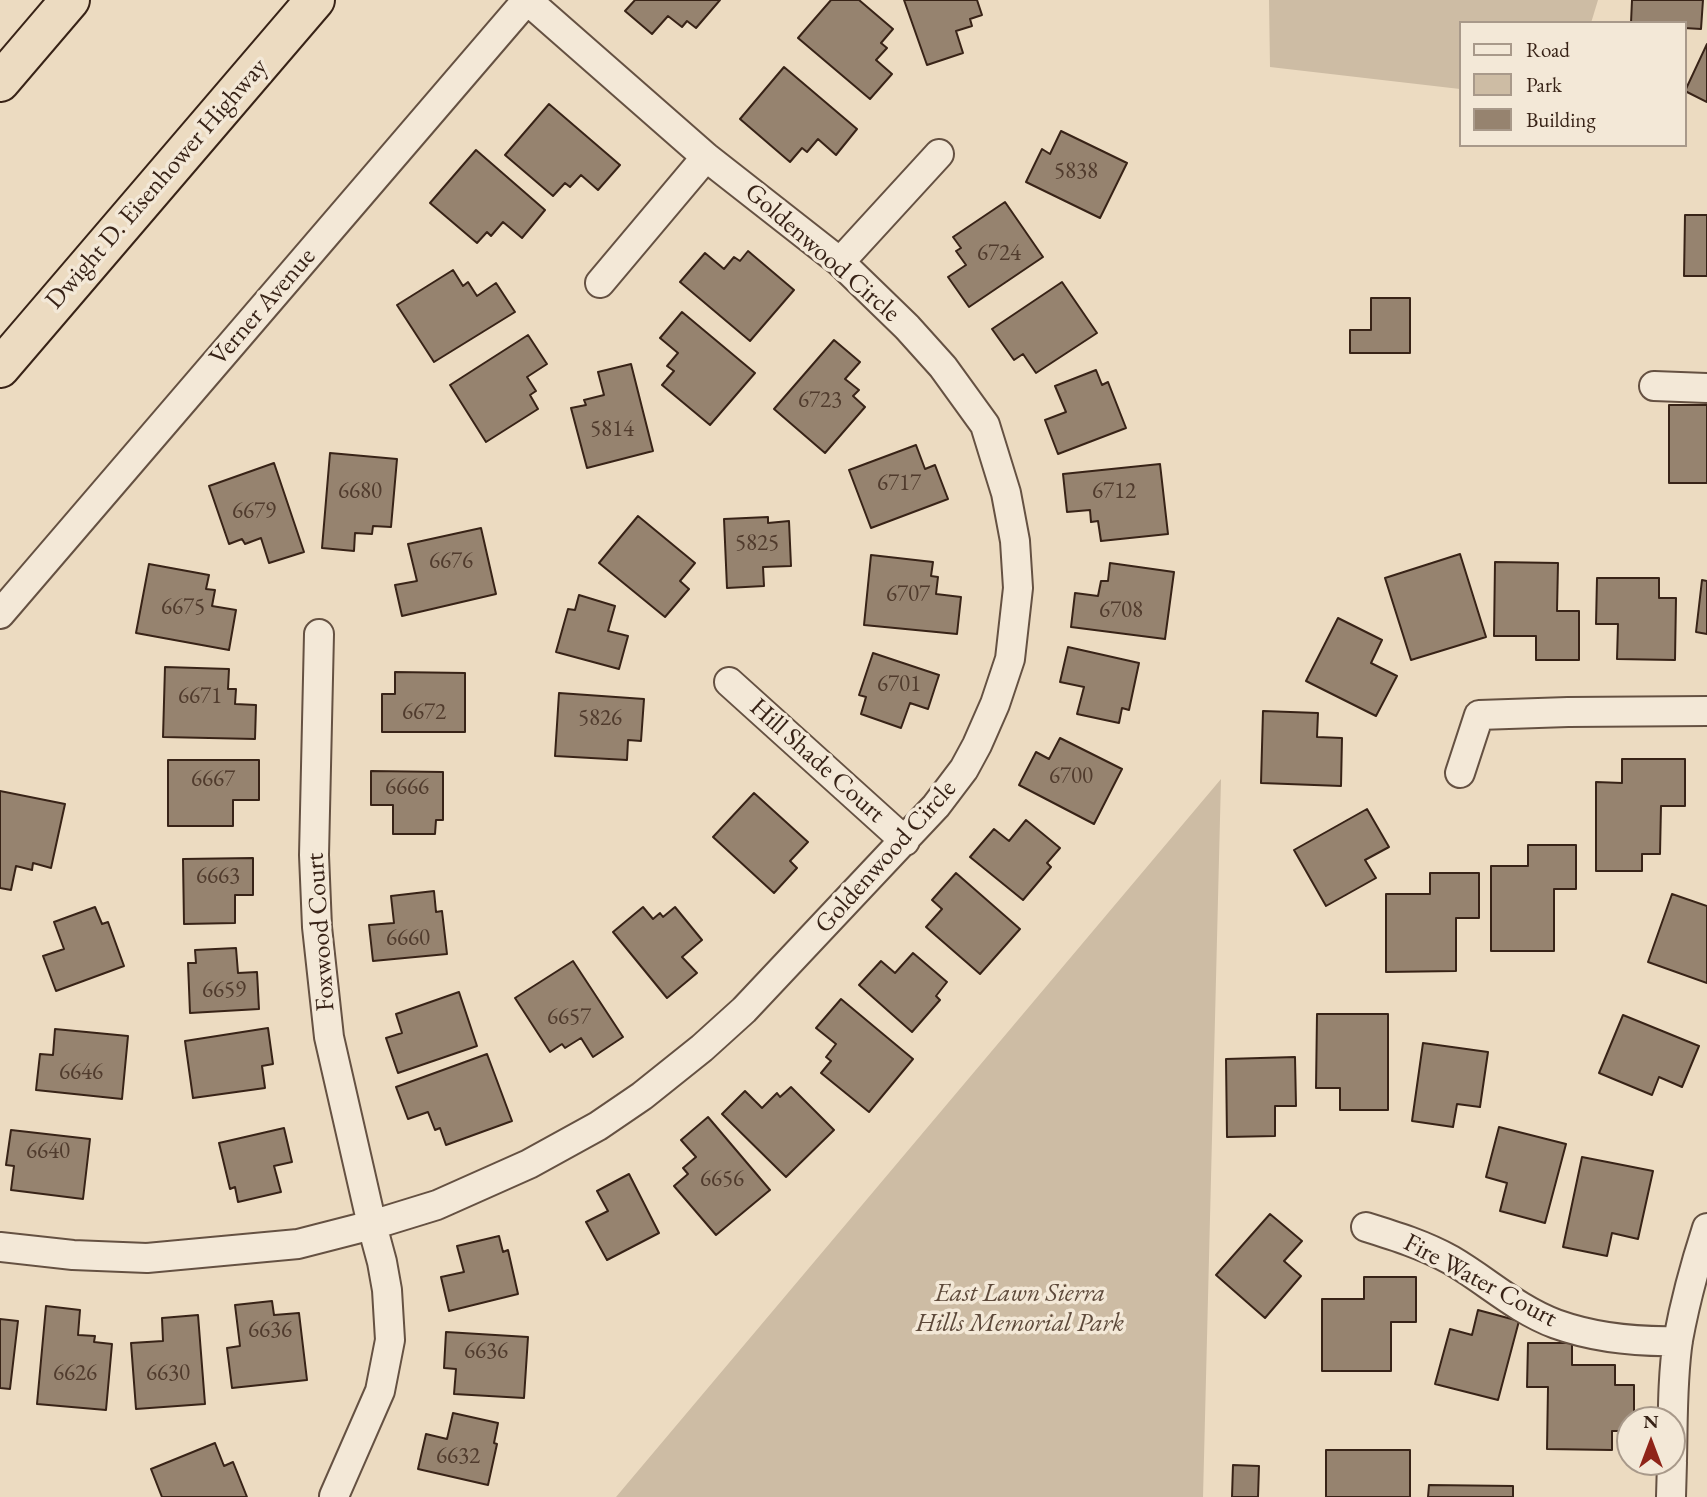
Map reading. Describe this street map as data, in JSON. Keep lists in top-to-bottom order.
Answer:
{
  "streets": {
    "highway": ["Dwight D. Eisenhower Highway"],
    "street": [
      "Goldenwood Circle",
      "Verner Avenue",
      "Hill Shade Court",
      "Foxwood Court",
      "Fire Water Court"
    ]
  },
  "crossings": [
    ["Goldenwood Circle", "Verner Avenue"],
    ["Goldenwood Circle", "Hill Shade Court"],
    ["Goldenwood Circle", "Foxwood Court"]
  ],
  "parks": ["East Lawn Sierra Hills Memorial Park"],
  "house_numbers": [
    "5838",
    "6724",
    "6723",
    "5814",
    "6717",
    "6680",
    "6712",
    "6679",
    "5825",
    "6676",
    "6707",
    "6675",
    "6708",
    "6701",
    "6671",
    "6672",
    "5826",
    "6700",
    "6667",
    "6666",
    "6663",
    "6660",
    "6659",
    "6657",
    "6646",
    "6640",
    "6656",
    "6636",
    "6636",
    "6626",
    "6630",
    "6632"
  ],
  "legend": ["Road", "Park", "Building"],
  "north": "top"
}
